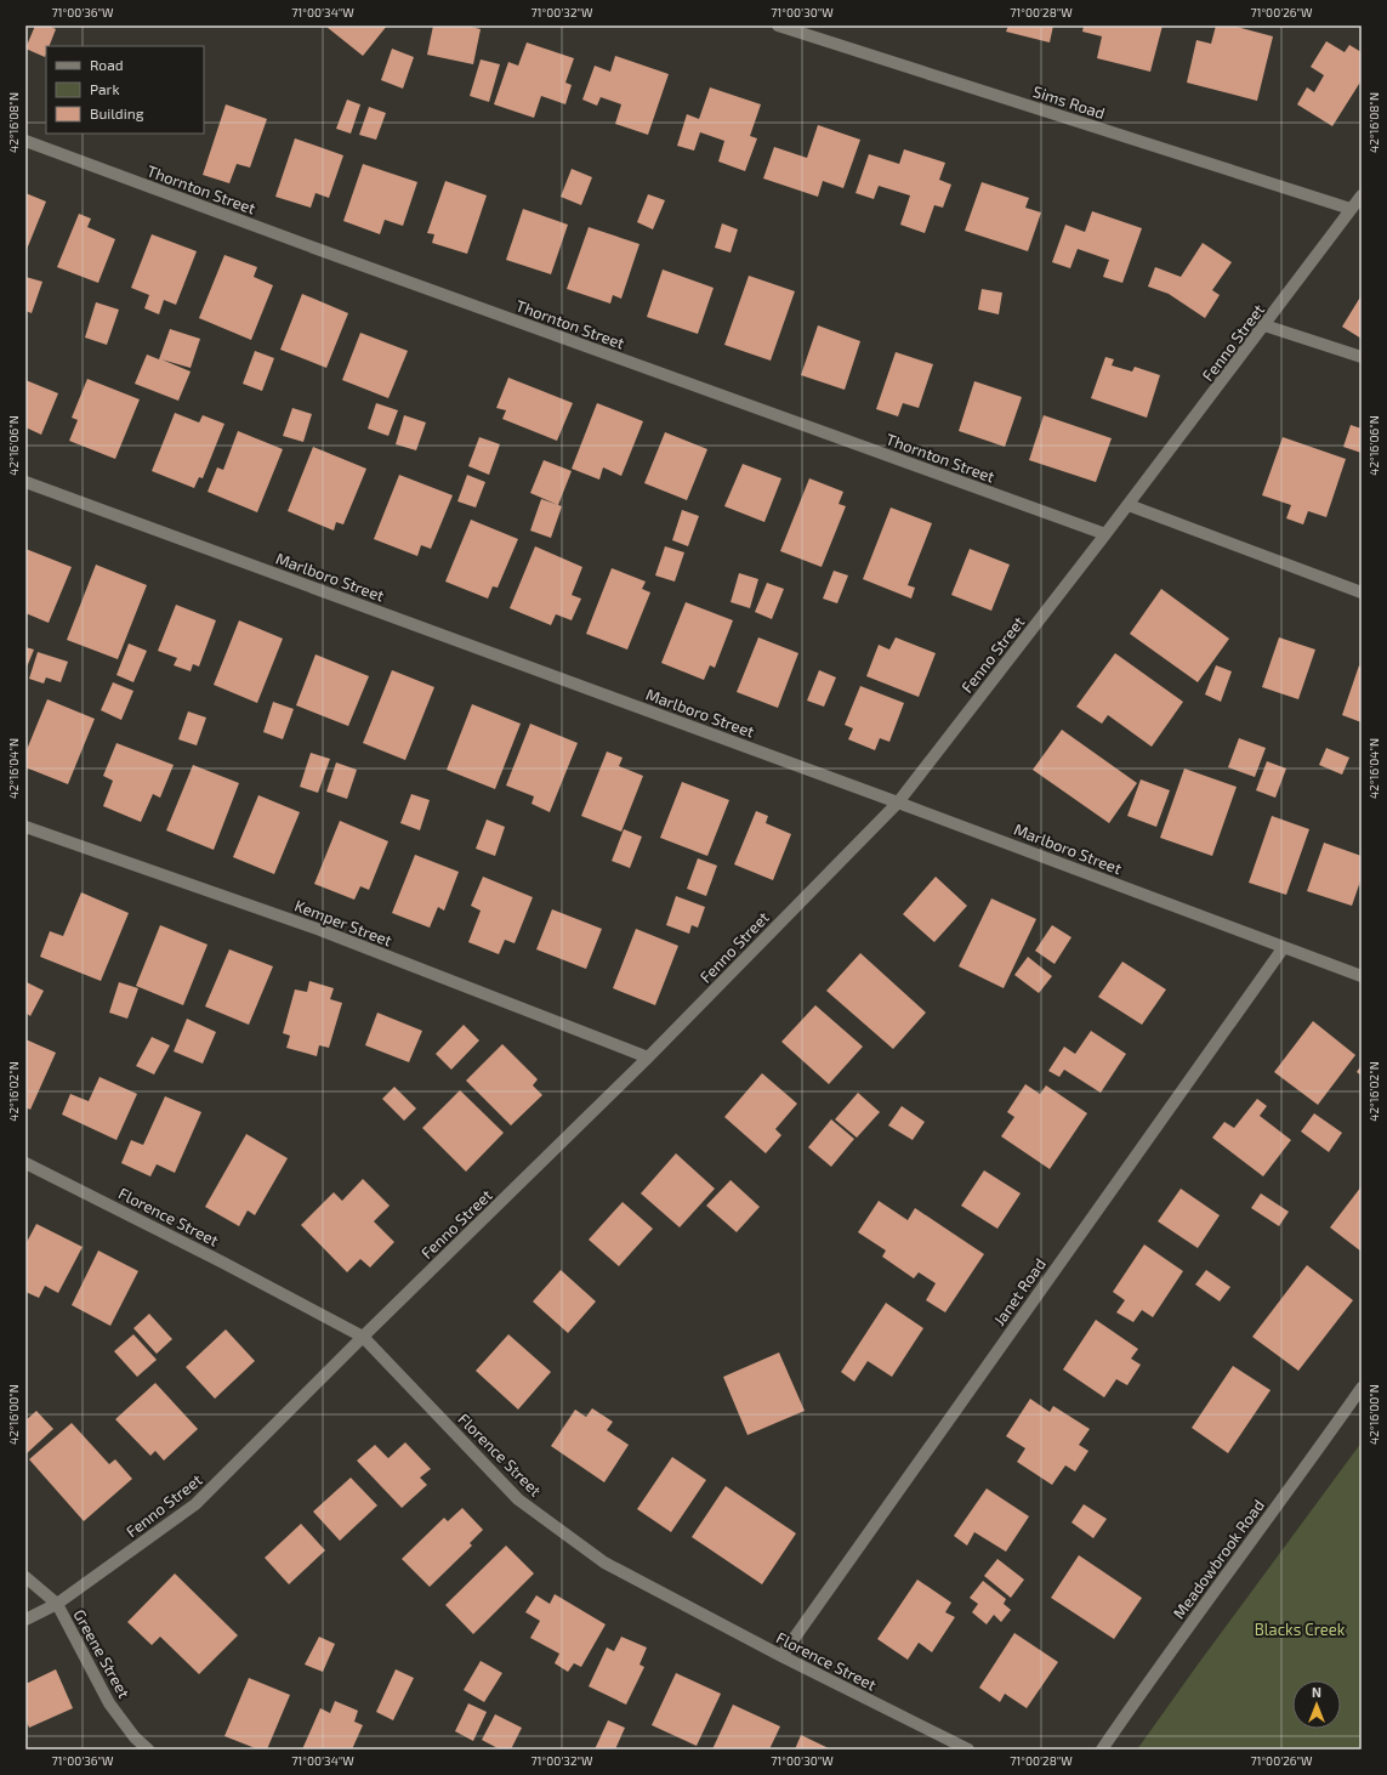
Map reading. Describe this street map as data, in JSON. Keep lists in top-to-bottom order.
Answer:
{
  "streets": {
    "street": [
      "Sims Road",
      "Thornton Street",
      "Fenno Street",
      "Marlboro Street",
      "Kemper Street",
      "Florence Street",
      "Janet Road",
      "Meadowbrook Road",
      "Greene Street"
    ]
  },
  "crossings": [
    ["Sims Road", "Fenno Street"],
    ["Thornton Street", "Fenno Street"],
    ["Fenno Street", "Marlboro Street"],
    ["Fenno Street", "Kemper Street"],
    ["Fenno Street", "Florence Street"],
    ["Fenno Street", "Greene Street"],
    ["Marlboro Street", "Janet Road"],
    ["Florence Street", "Janet Road"]
  ],
  "parks": ["Blacks Creek"],
  "legend": ["Road", "Park", "Building"],
  "north": "top",
  "coordinates": [
    "71°00'36\"W",
    "71°00'34\"W",
    "71°00'32\"W",
    "71°00'30\"W",
    "71°00'28\"W",
    "71°00'26\"W",
    "42°16'08\"N",
    "42°16'06\"N",
    "42°16'04\"N",
    "42°16'02\"N",
    "42°16'00\"N"
  ]
}
